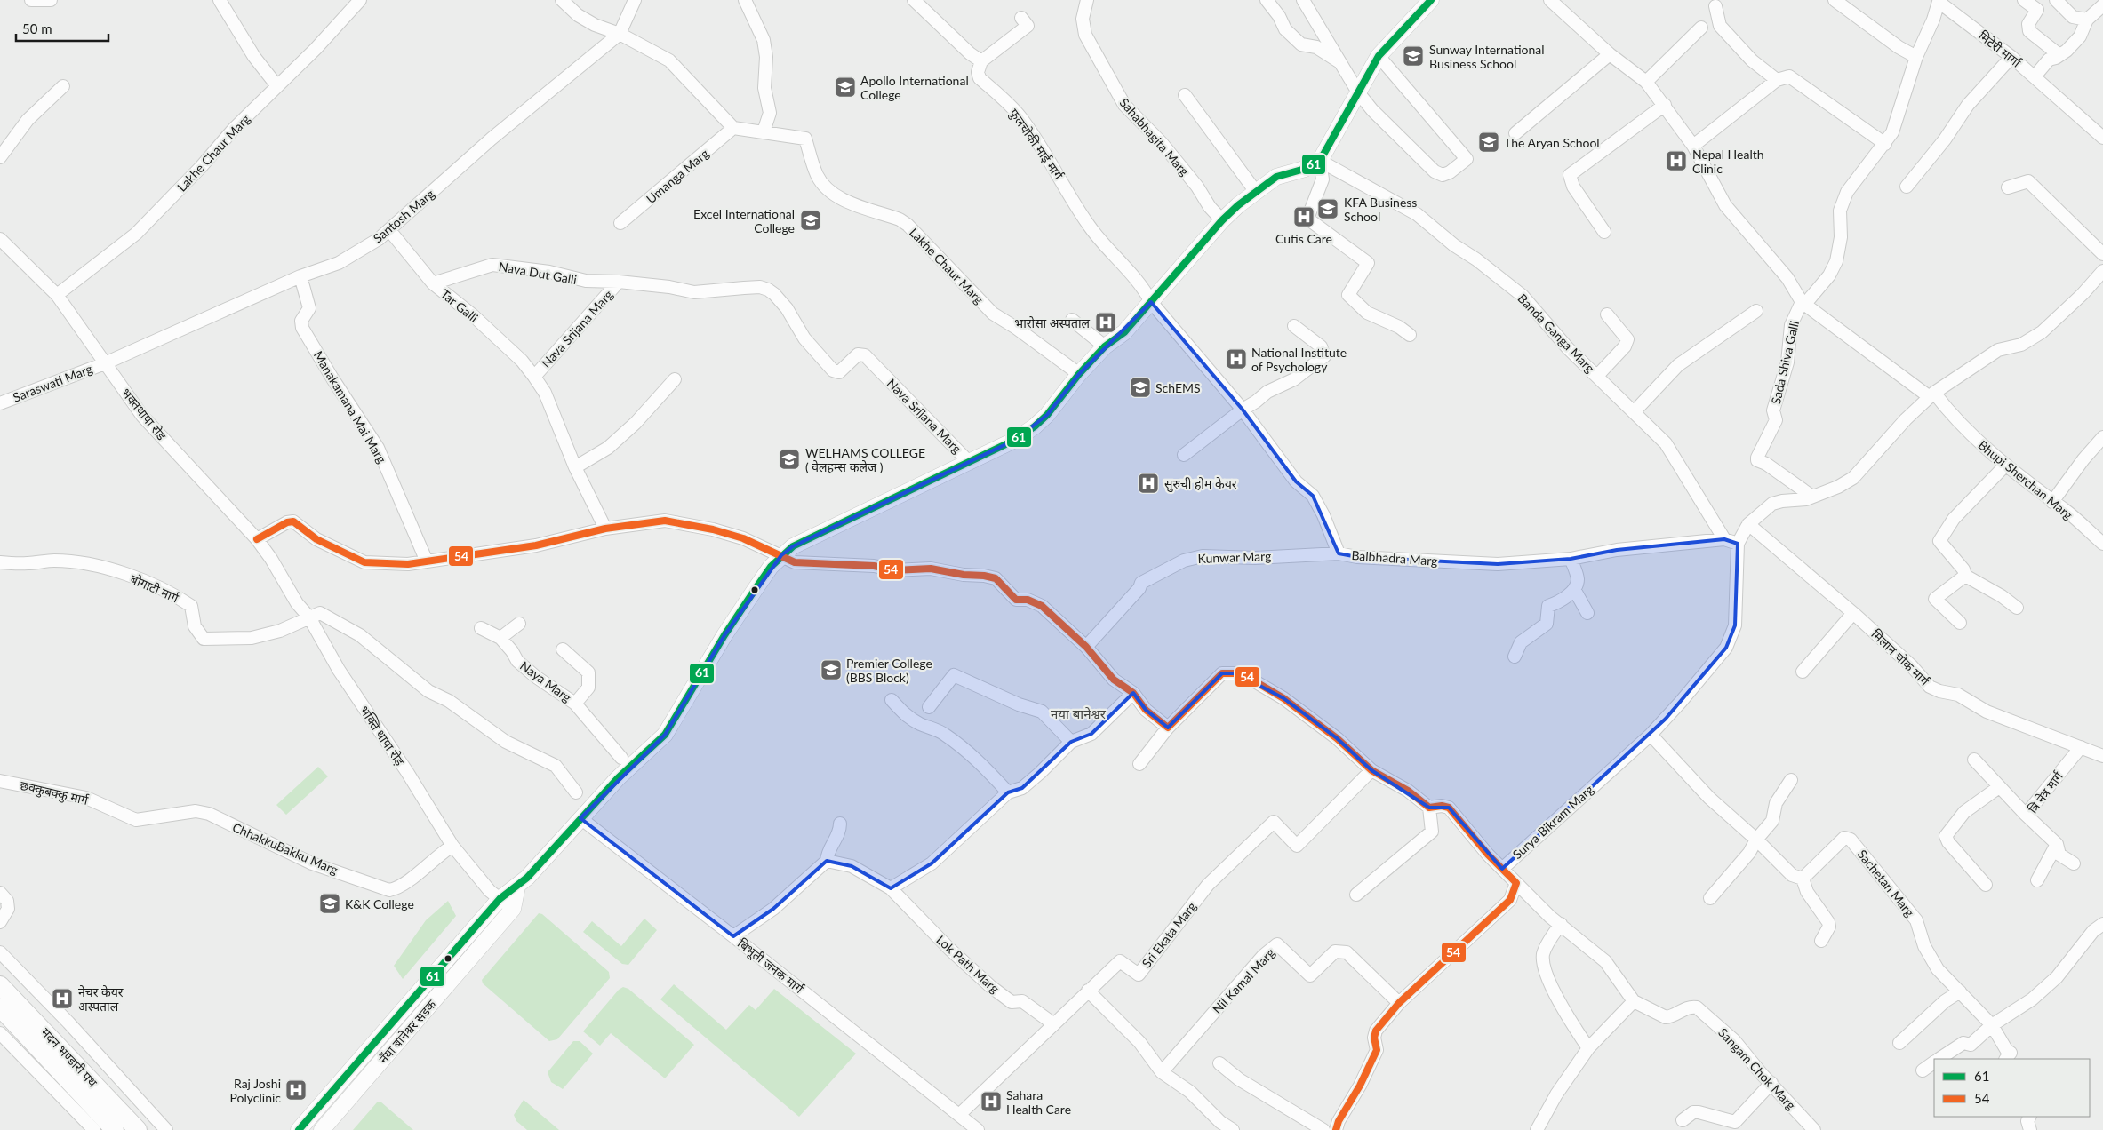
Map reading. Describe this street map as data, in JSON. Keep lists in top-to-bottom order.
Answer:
{
  "streets": {
    "highway": ["मदन भण्डारी पथ"],
    "main road": ["नँया बानेश्वर सडक"],
    "street": [
      "मिटेरी मार्गा",
      "Sahabhagita Marg",
      "फुलचोकी माई मार्ग",
      "Lakhe Chaur Marg",
      "Umanga Marg",
      "Santosh Marg",
      "Nava Dut Galli",
      "Tar Galli",
      "Nava Srijana Marg",
      "Banda Ganga Marg",
      "Sada Shiva Galli",
      "Saraswati Marg",
      "Manakamana Mai Marg",
      "भक्तथापा रोड",
      "Bhupi Sherchan Marg",
      "Kunwar Marg",
      "Balbhadra Marg",
      "बोगाटी मार्ग",
      "मिलान चोक मार्ग",
      "Naya Marg",
      "भक्ति थापा रोड़",
      "छक्कुबक्कु मार्ग",
      "त्रि नेत्र मार्ग",
      "Surya Bikram Marg",
      "ChhakkuBakku Marg",
      "Sachetan Marg",
      "Sri Ekata Marg",
      "Lok Path Marg",
      "बिभूती जनक मार्ग",
      "Nil Kamal Marg",
      "Sangam Chok Marg"
    ]
  },
  "crossings": [
    ["Sahabhagita Marg", "नँया बानेश्वर सडक"],
    ["फुलचोकी माई मार्ग", "Balbhadra Marg"],
    ["फुलचोकी माई मार्ग", "नँया बानेश्वर सडक"],
    ["Lakhe Chaur Marg", "Umanga Marg"],
    ["Lakhe Chaur Marg", "भक्तथापा रोड"],
    ["Lakhe Chaur Marg", "नँया बानेश्वर सडक"],
    ["Santosh Marg", "Tar Galli"],
    ["Santosh Marg", "Saraswati Marg"],
    ["Santosh Marg", "Manakamana Mai Marg"],
    ["Santosh Marg", "भक्तथापा रोड"],
    ["Nava Dut Galli", "Tar Galli"],
    ["Nava Dut Galli", "Nava Srijana Marg"],
    ["Tar Galli", "Nava Srijana Marg"],
    ["Nava Srijana Marg", "नँया बानेश्वर सडक"],
    ["Banda Ganga Marg", "Balbhadra Marg"],
    ["Banda Ganga Marg", "नँया बानेश्वर सडक"],
    ["Sada Shiva Galli", "Bhupi Sherchan Marg"],
    ["Saraswati Marg", "भक्तथापा रोड"],
    ["भक्तथापा रोड", "भक्ति थापा रोड़"],
    ["Kunwar Marg", "Balbhadra Marg"],
    ["Balbhadra Marg", "Surya Bikram Marg"],
    ["Balbhadra Marg", "नँया बानेश्वर सडक"],
    ["बोगाटी मार्ग", "भक्ति थापा रोड़"],
    ["मिलान चोक मार्ग", "त्रि नेत्र मार्ग"],
    ["भक्ति थापा रोड़", "ChhakkuBakku Marg"],
    ["भक्ति थापा रोड़", "नँया बानेश्वर सडक"],
    ["छक्कुबक्कु मार्ग", "ChhakkuBakku Marg"],
    ["Surya Bikram Marg", "Sangam Chok Marg"],
    ["Sri Ekata Marg", "Lok Path Marg"],
    ["Sri Ekata Marg", "बिभूती जनक मार्ग"],
    ["बिभूती जनक मार्ग", "नँया बानेश्वर सडक"]
  ],
  "districts": ["नया बानेश्वर"],
  "places": {
    "school or university": [
      "Sunway International Business School",
      "Apollo International College",
      "The Aryan School",
      "KFA Business School",
      "Excel International College",
      "SchEMS",
      "WELHAMS COLLEGE ( वेलहम्स कलेज )",
      "Premier College (BBS Block)",
      "K&K College"
    ],
    "hospital": [
      "Nepal Health Clinic",
      "Cutis Care",
      "भारोसा अस्पताल",
      "National Institute of Psychology",
      "सुरुची होम केयर",
      "नेचर केयर अस्पताल",
      "Raj Joshi Polyclinic",
      "Sahara Health Care"
    ]
  },
  "lines": ["transit line 61", "transit line 54"],
  "legend": ["61", "54"],
  "scale_bar": "50 m"
}
